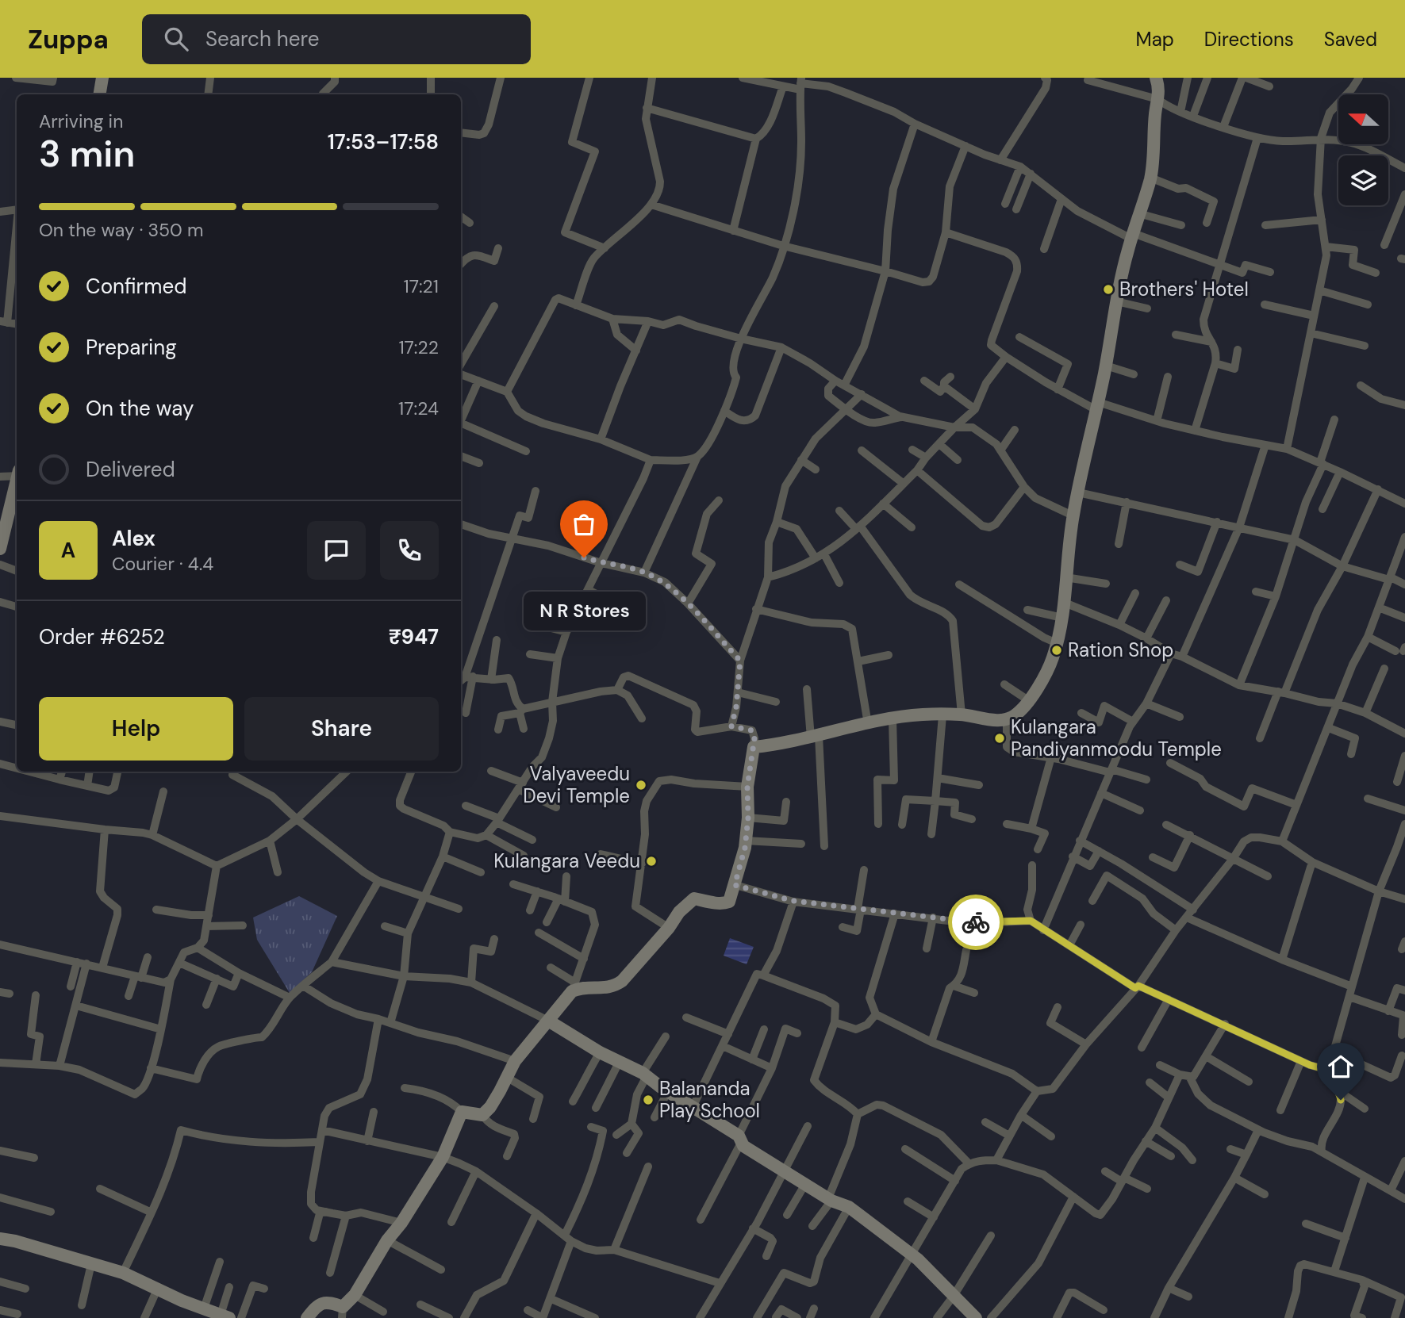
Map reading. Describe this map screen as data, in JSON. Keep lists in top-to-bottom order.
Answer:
{
  "places": [
    "Brothers' Hotel",
    "N R Stores",
    "Ration Shop",
    "Kulangara Pandiyanmoodu Temple",
    "Valyaveedu Devi Temple",
    "Kulangara Veedu",
    "Balananda Play School"
  ],
  "north": "left",
  "page": {
    "header": "Zuppa",
    "search": "Search here",
    "nav": ["Map", "Directions", "Saved"],
    "heading": ["3 min", "Arriving in", "17:53–17:58"],
    "panel": [
      "Alex",
      "Courier · 4.4",
      "Order #6252",
      "₹947"
    ],
    "bar": "On the way · 350 m",
    "list": [
      ["Confirmed", "17:21"],
      ["Preparing", "17:22"],
      ["On the way", "17:24"],
      "Delivered"
    ],
    "round": "A",
    "bubble": "N R Stores",
    "buttons": ["Help", "Share"]
  }
}
